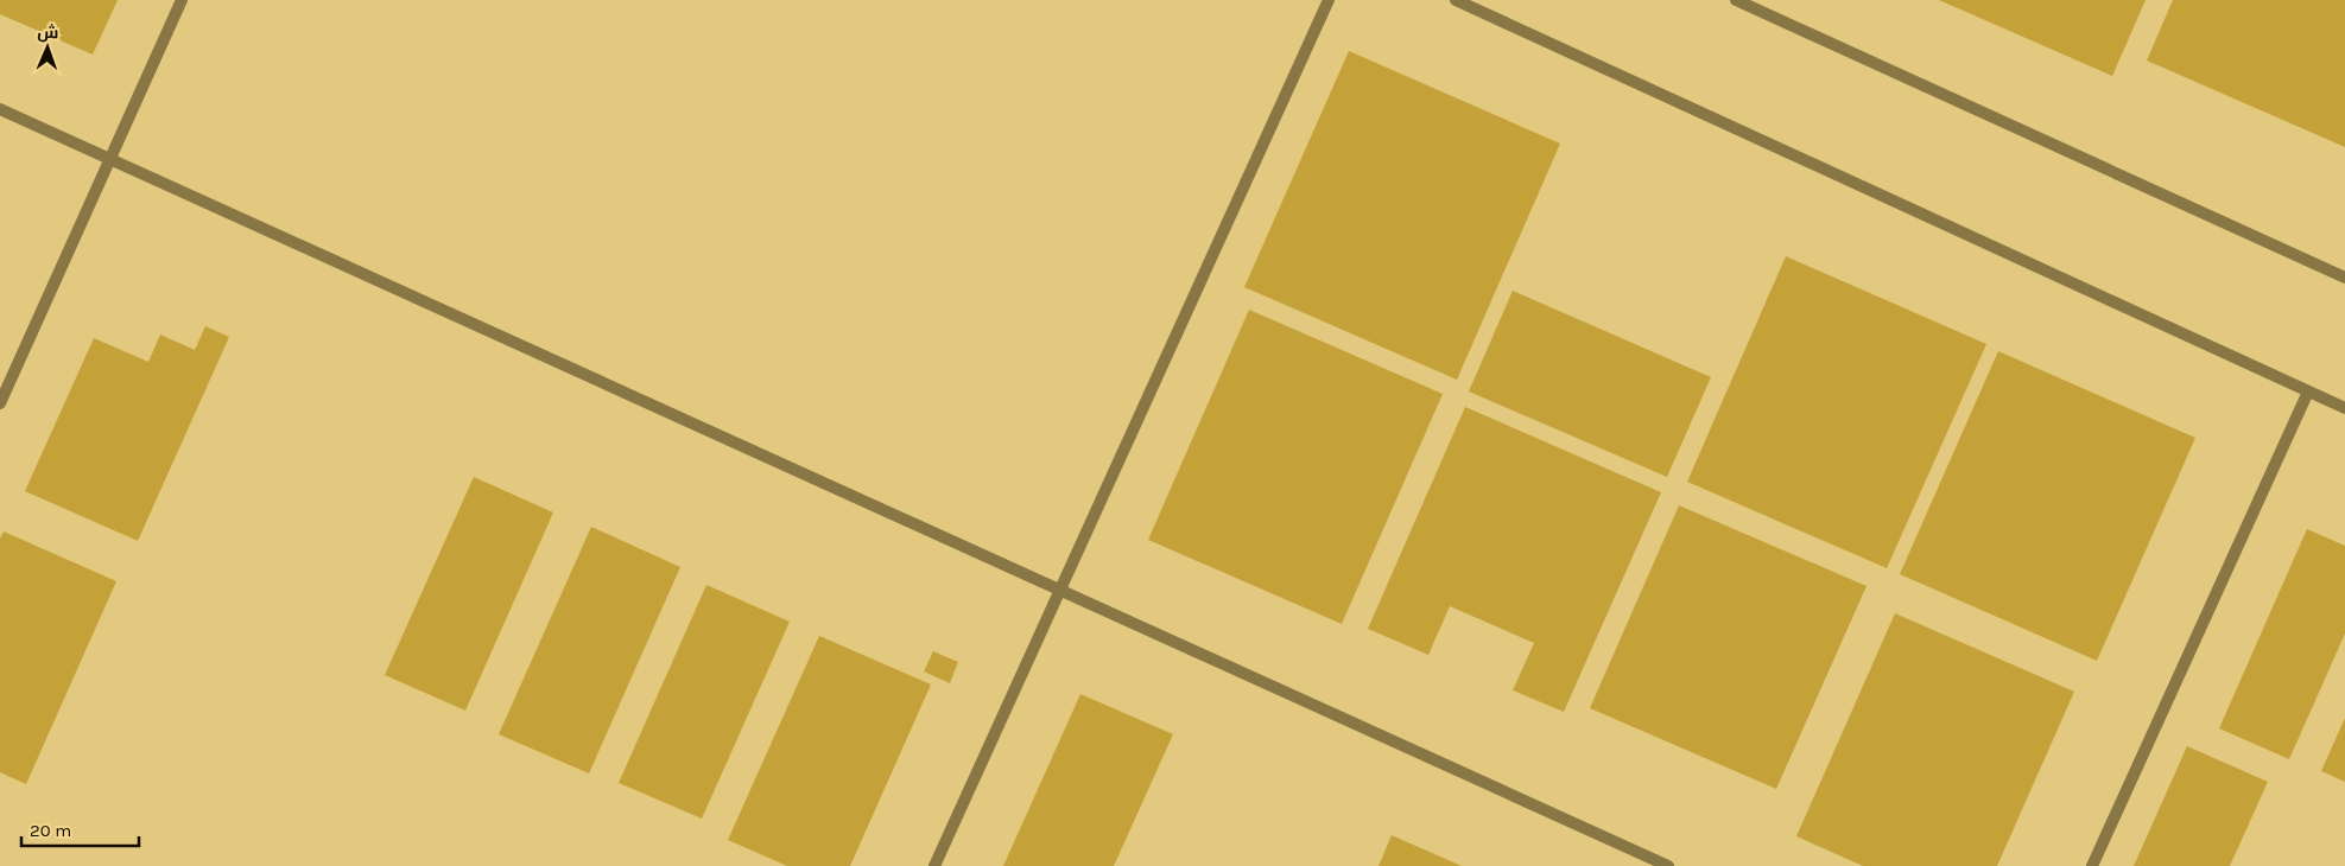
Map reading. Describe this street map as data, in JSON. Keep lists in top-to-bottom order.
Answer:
{
  "scale_bar": "20 m",
  "north": "top"
}
